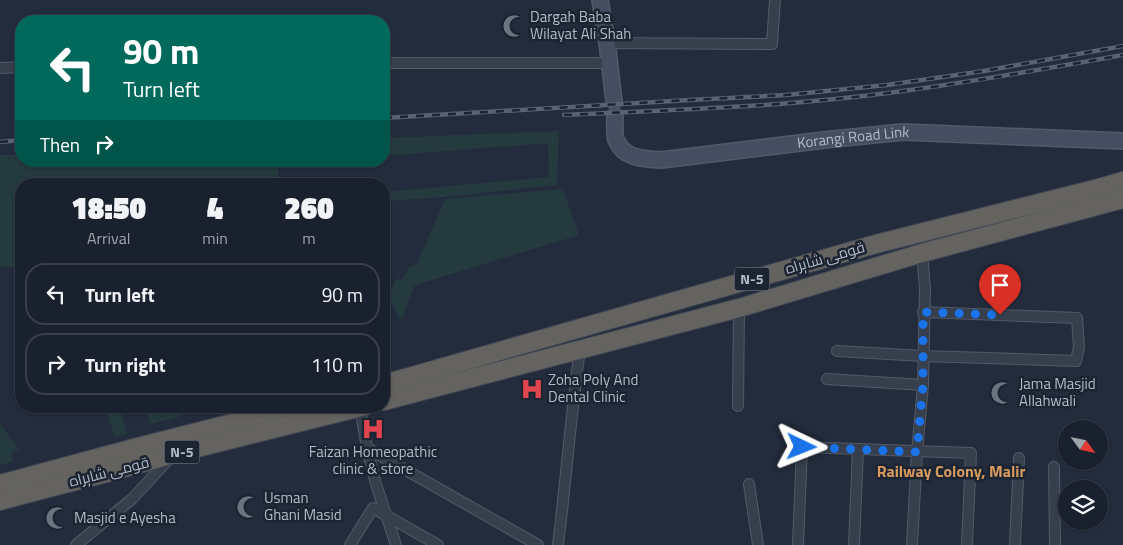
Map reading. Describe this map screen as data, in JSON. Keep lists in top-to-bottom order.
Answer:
{
  "streets": {
    "highway": ["قومی شاہراہ", "N-5"],
    "main road": ["Korangi Road Link"]
  },
  "districts": ["Railway Colony, Malir"],
  "places": {
    "mosque": [
      "Dargah Baba Wilayat Ali Shah",
      "Jama Masjid Allahwali",
      "Usman Ghani Masid",
      "Masjid e Ayesha"
    ],
    "hospital": ["Zoha Poly And Dental Clinic", "Faizan Homeopathic clinic & store"]
  },
  "north": "bottom right",
  "page": {
    "turn": ["90 m", "Turn left"],
    "then": "Then",
    "eta": [
      "18:50",
      "Arrival",
      "4",
      "min",
      "260",
      "m"
    ],
    "list": [
      {
        "name": "Turn left",
        "value": "90 m"
      },
      {
        "name": "Turn right",
        "value": "110 m"
      }
    ]
  }
}
